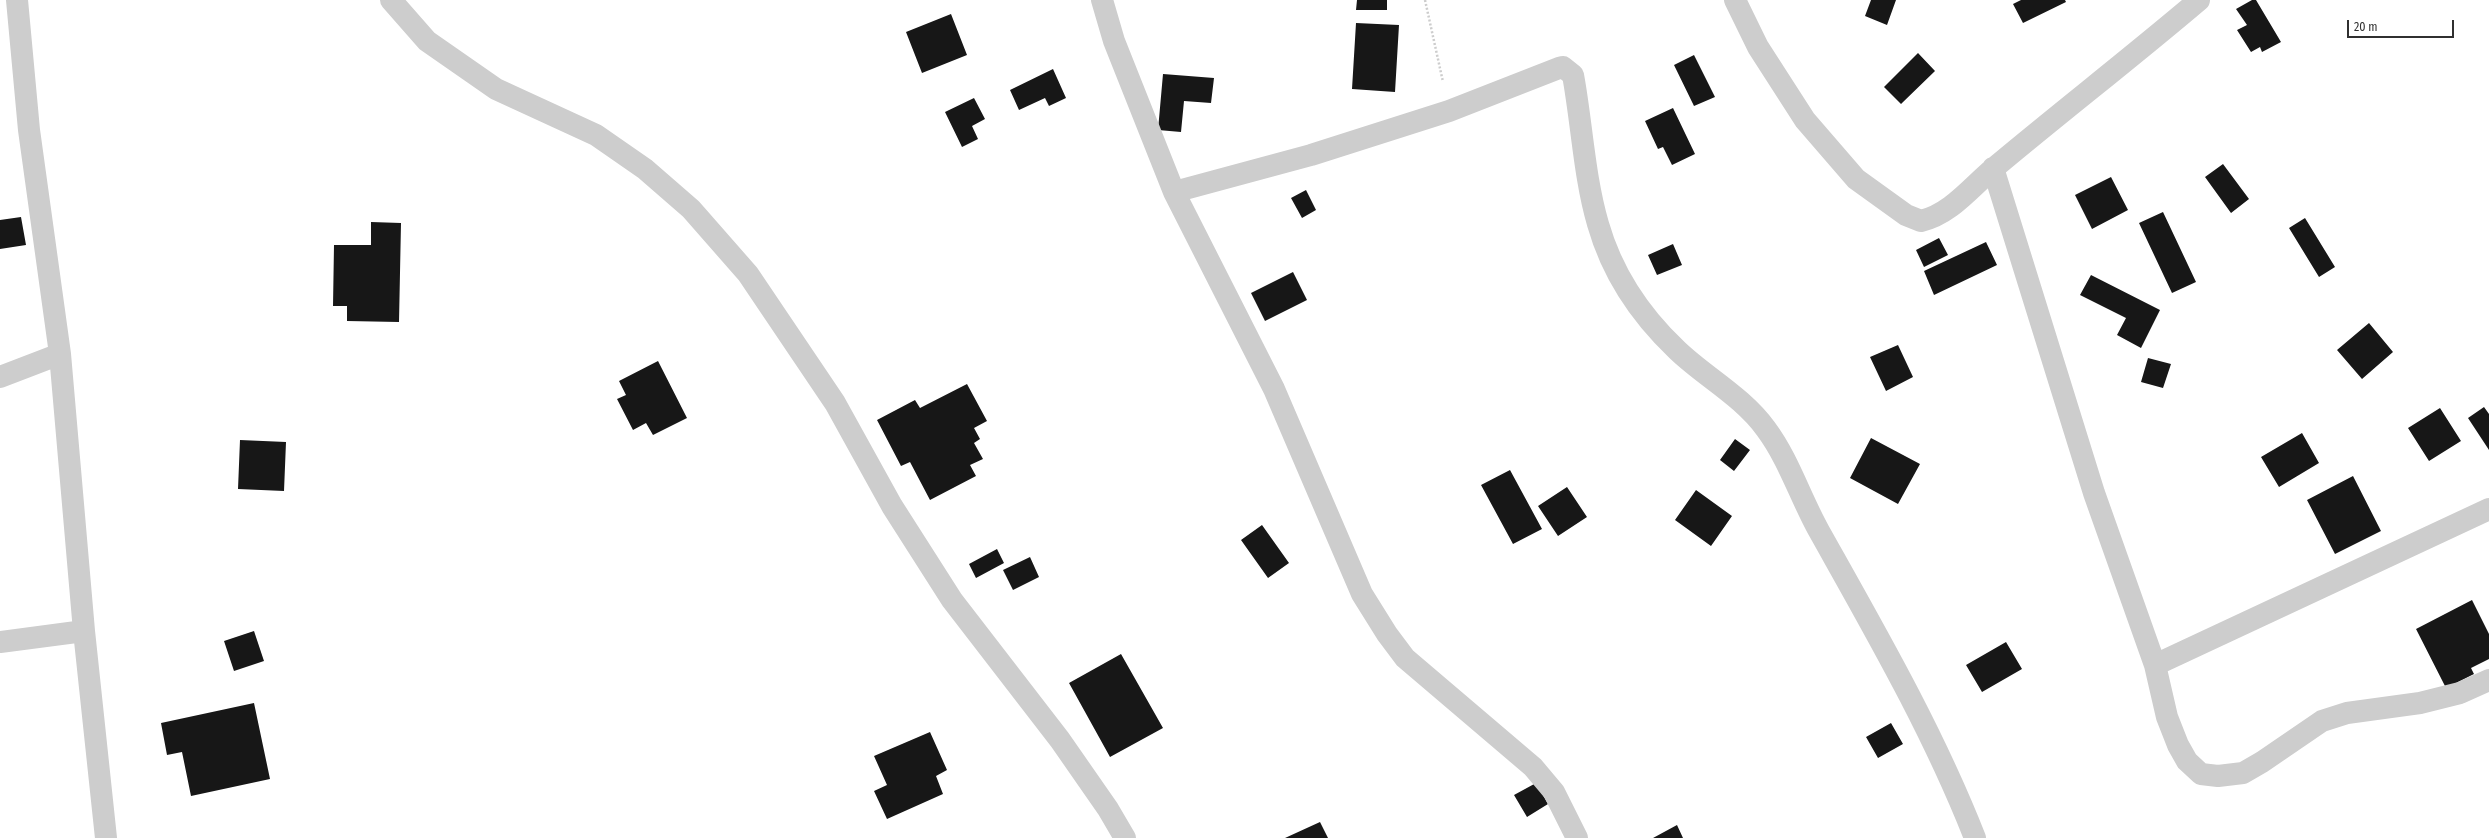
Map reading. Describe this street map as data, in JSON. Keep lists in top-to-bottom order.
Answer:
{
  "scale_bar": "20 m"
}
